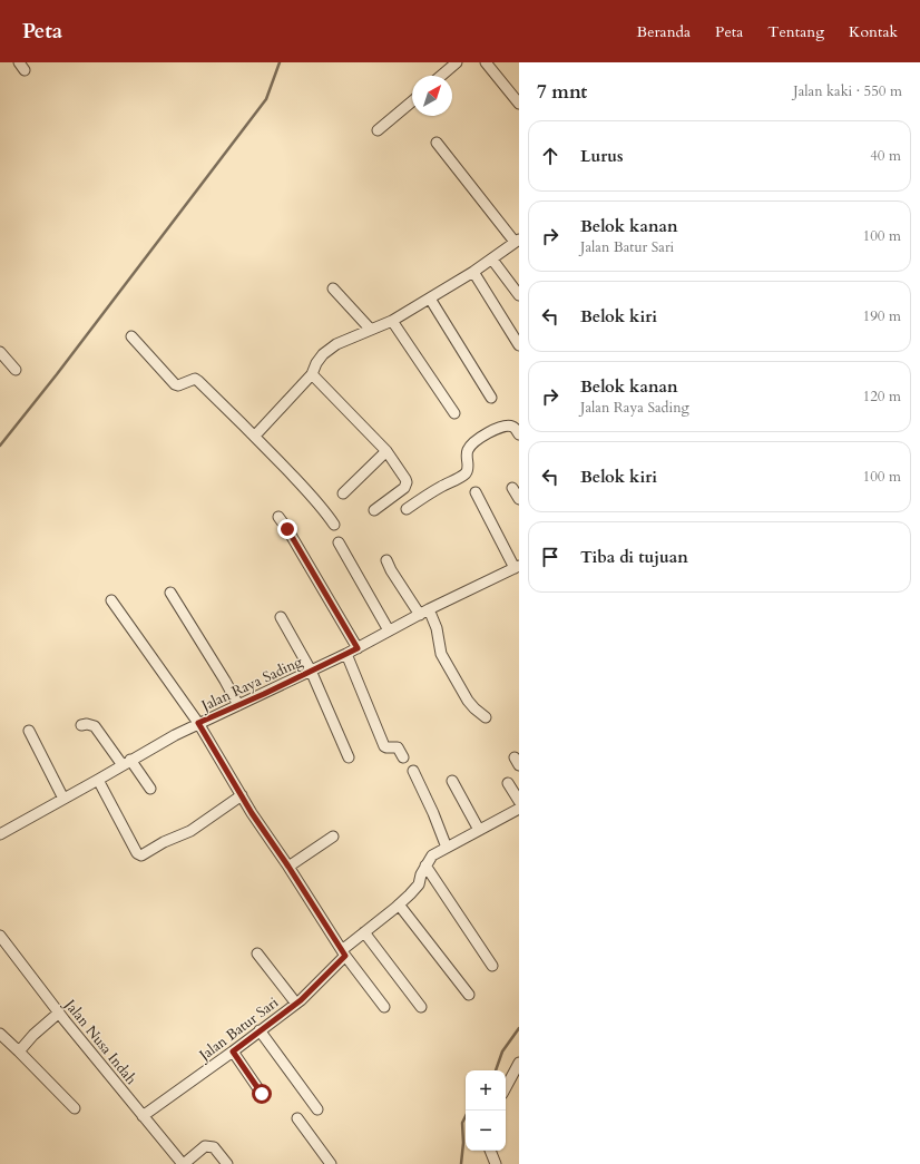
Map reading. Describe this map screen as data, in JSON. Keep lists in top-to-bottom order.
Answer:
{
  "streets": {
    "street": ["Jalan Raya Sading", "Jalan Batur Sari", "Jalan Nusa Indah"]
  },
  "crossings": [
    ["Jalan Batur Sari", "Jalan Nusa Indah"]
  ],
  "north": "top right",
  "page": {
    "header": "Peta",
    "nav": [
      "Beranda",
      "Peta",
      "Tentang",
      "Kontak"
    ],
    "heading": ["7 mnt", "Jalan kaki · 550 m"],
    "list": [
      ["Lurus", "40 m"],
      ["Belok kanan", "Jalan Batur Sari", "100 m"],
      ["Belok kiri", "190 m"],
      ["Belok kanan", "Jalan Raya Sading", "120 m"],
      ["Belok kiri", "100 m"],
      "Tiba di tujuan"
    ],
    "map_buttons": ["+", "−"]
  }
}
